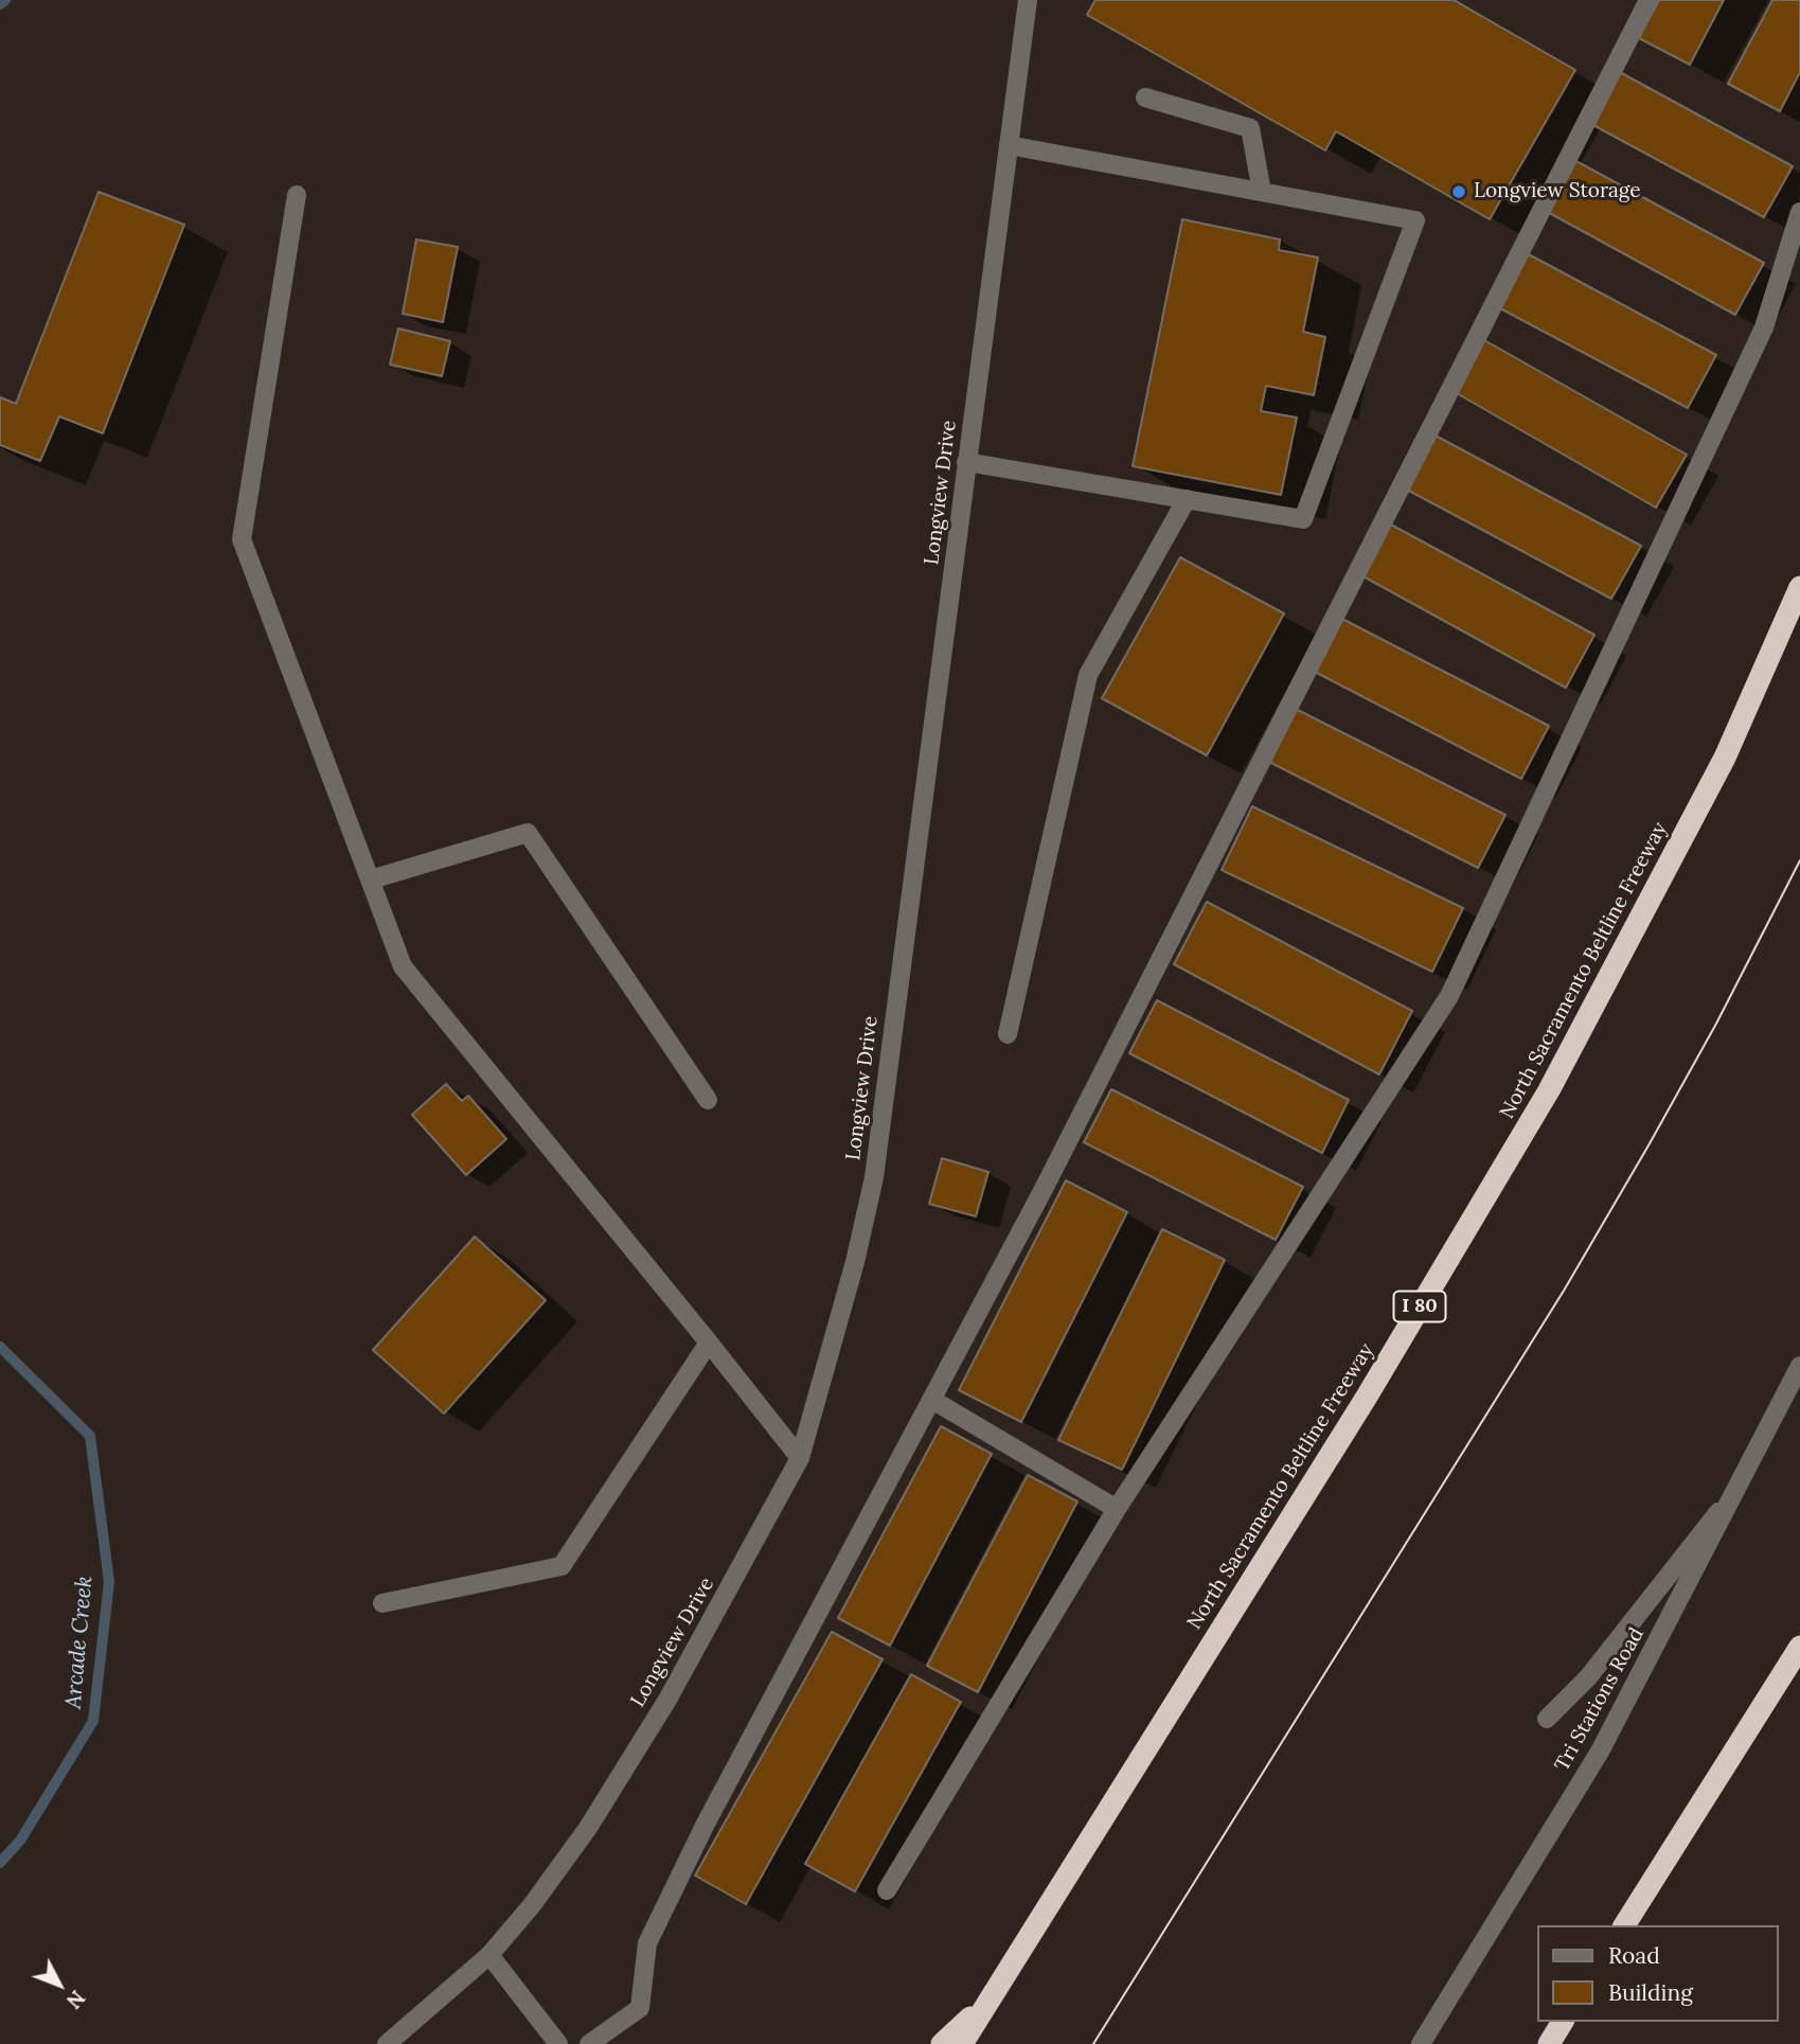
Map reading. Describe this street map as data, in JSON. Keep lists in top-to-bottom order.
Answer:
{
  "streets": {
    "highway": ["North Sacramento Beltline Freeway", "I 80"],
    "street": ["Longview Drive", "Tri Stations Road"]
  },
  "water": ["Arcade Creek"],
  "places": ["Longview Storage"],
  "legend": ["Road", "Building"],
  "north": "bottom right"
}
